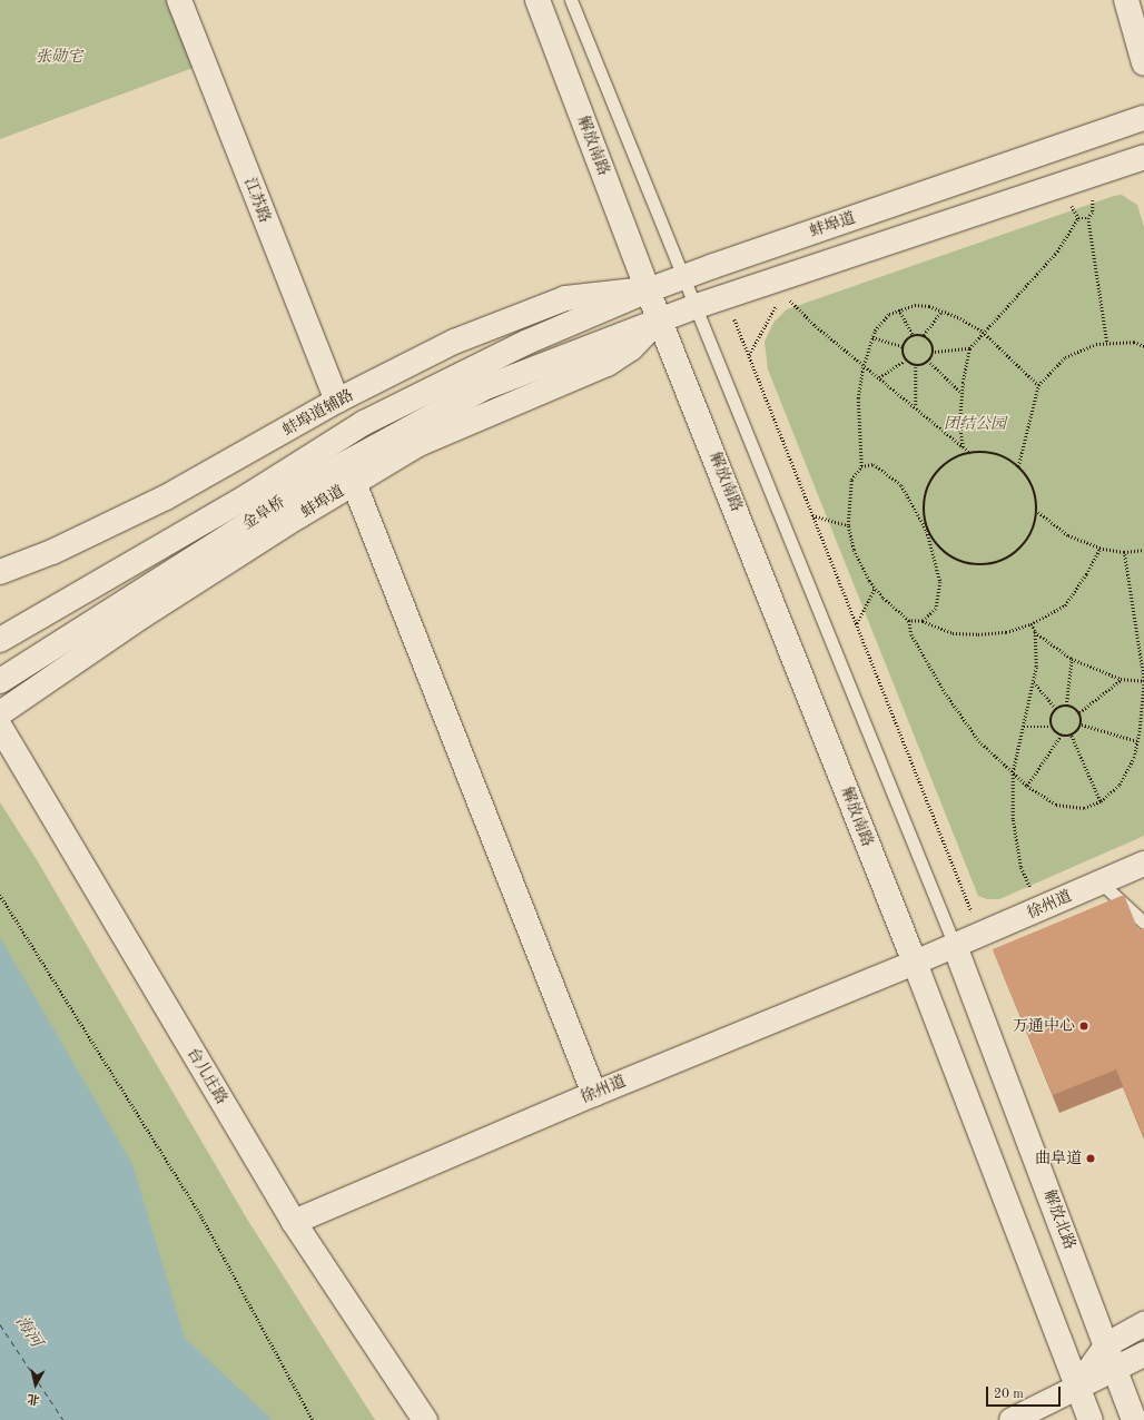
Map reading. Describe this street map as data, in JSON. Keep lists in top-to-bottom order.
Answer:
{
  "streets": {
    "main road": [
      "解放南路",
      "江苏路",
      "蚌埠道",
      "蚌埠道辅路",
      "金阜桥",
      "徐州道",
      "台儿庄路",
      "解放北路"
    ]
  },
  "crossings": [
    ["解放南路", "蚌埠道"],
    ["解放南路", "蚌埠道辅路"],
    ["解放南路", "徐州道"],
    ["江苏路", "蚌埠道辅路"],
    ["蚌埠道", "蚌埠道辅路"],
    ["蚌埠道", "金阜桥"],
    ["徐州道", "台儿庄路"],
    ["徐州道", "解放北路"]
  ],
  "water": ["海河"],
  "parks": ["张勋宅", "团结公园"],
  "places": ["万通中心", "曲阜道"],
  "scale_bar": "20 m",
  "north": "bottom"
}
